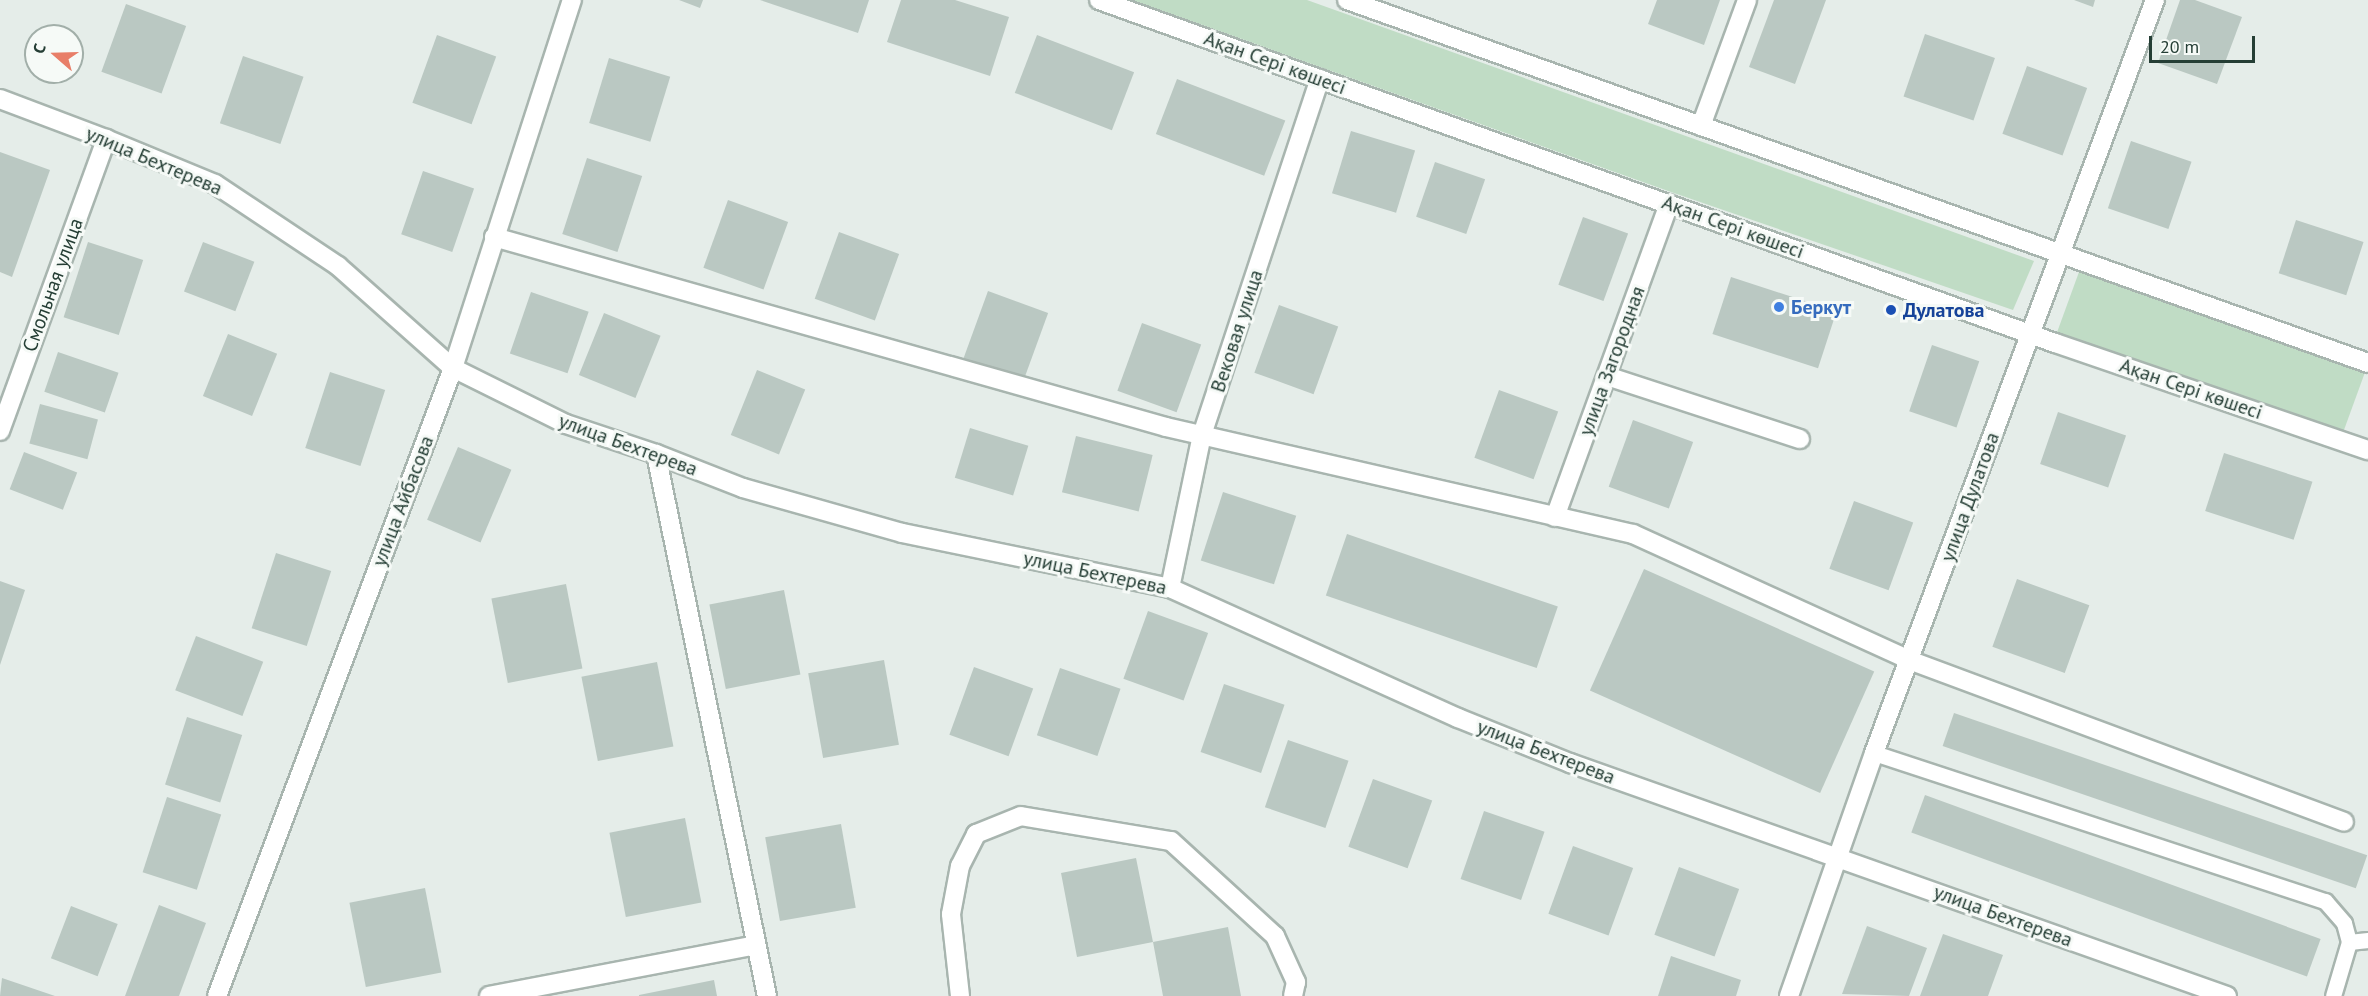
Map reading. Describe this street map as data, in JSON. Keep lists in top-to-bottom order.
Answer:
{
  "streets": {
    "street": [
      "Ақан Сері көшесі",
      "улица Бехтерева",
      "Смольная улица",
      "Вековая улица",
      "улица Загородная",
      "улица Дулатова",
      "улица Айбасова"
    ]
  },
  "crossings": [
    ["Ақан Сері көшесі", "Вековая улица"],
    ["Ақан Сері көшесі", "улица Загородная"],
    ["Ақан Сері көшесі", "улица Дулатова"],
    ["улица Бехтерева", "Смольная улица"],
    ["улица Бехтерева", "Вековая улица"],
    ["улица Бехтерева", "улица Дулатова"],
    ["улица Бехтерева", "улица Айбасова"]
  ],
  "places": ["Беркут", "Дулатова"],
  "scale_bar": "20 m",
  "north": "left"
}
